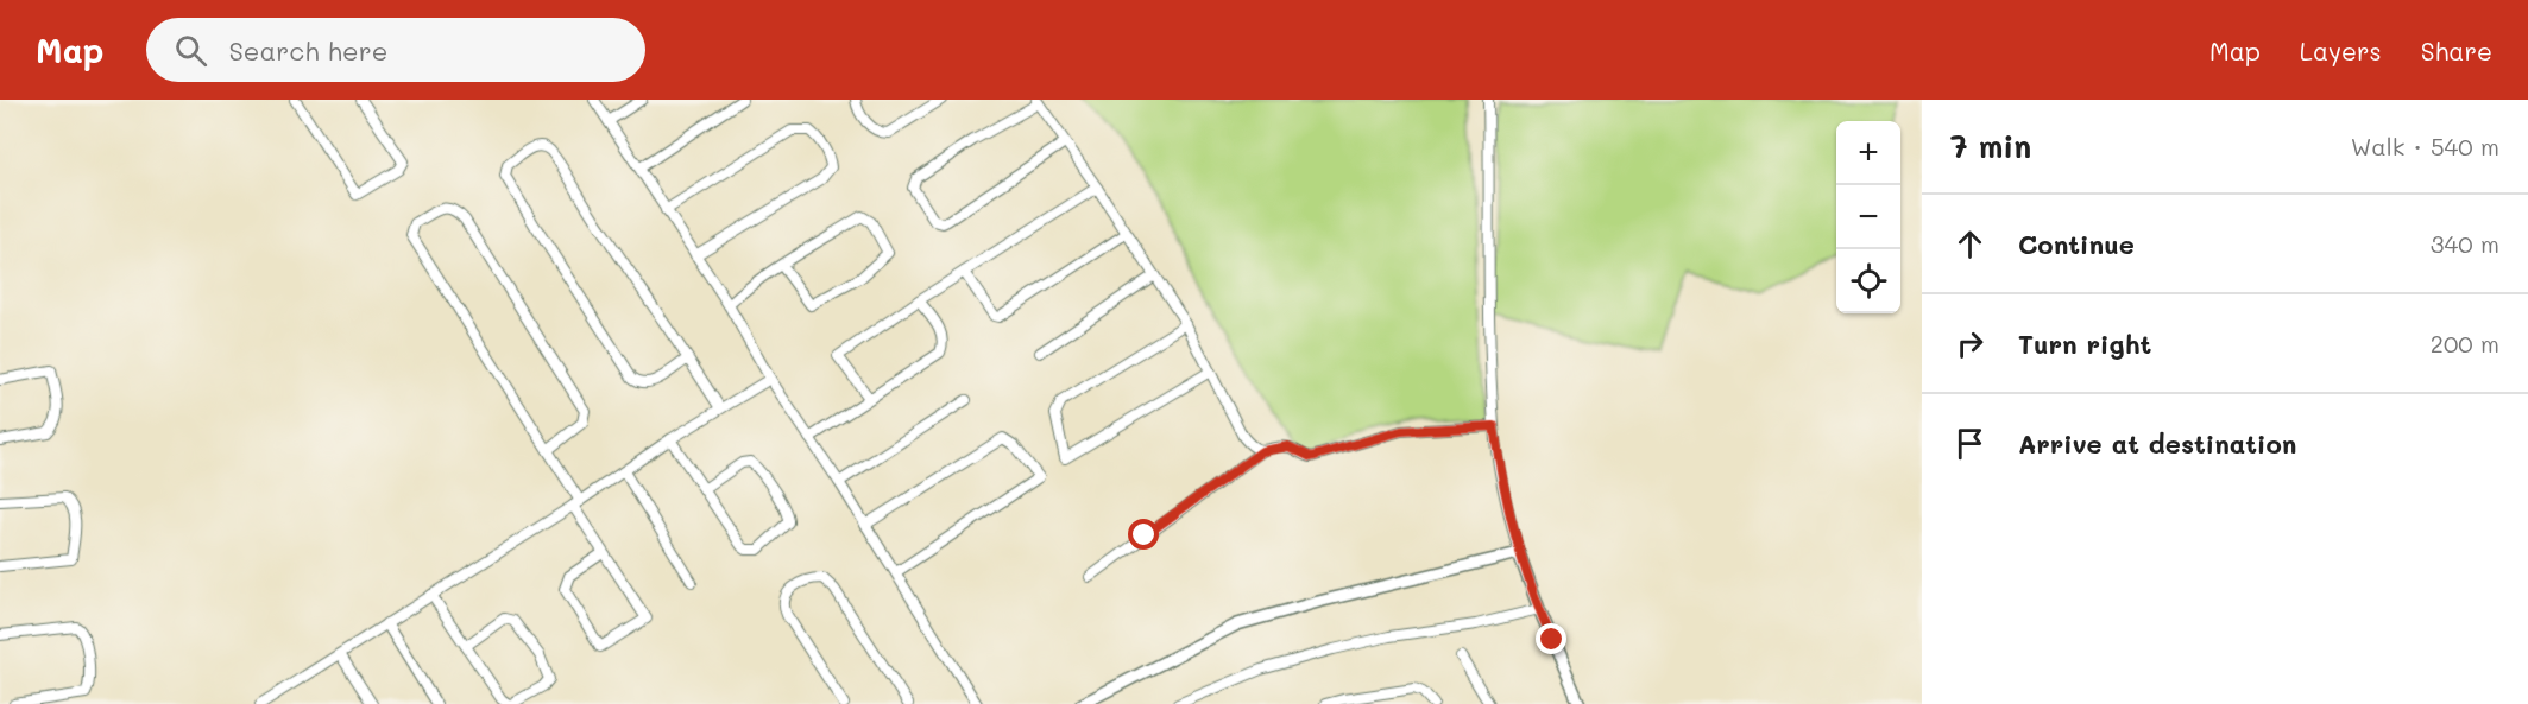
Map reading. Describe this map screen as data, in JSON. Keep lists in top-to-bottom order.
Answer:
{
  "page": {
    "header": "Map",
    "search": "Search here",
    "nav": ["Map", "Layers", "Share"],
    "heading": ["7 min", "Walk · 540 m"],
    "map_buttons": ["+", "−"],
    "list": [
      ["Continue", "340 m"],
      ["Turn right", "200 m"],
      "Arrive at destination"
    ]
  }
}
